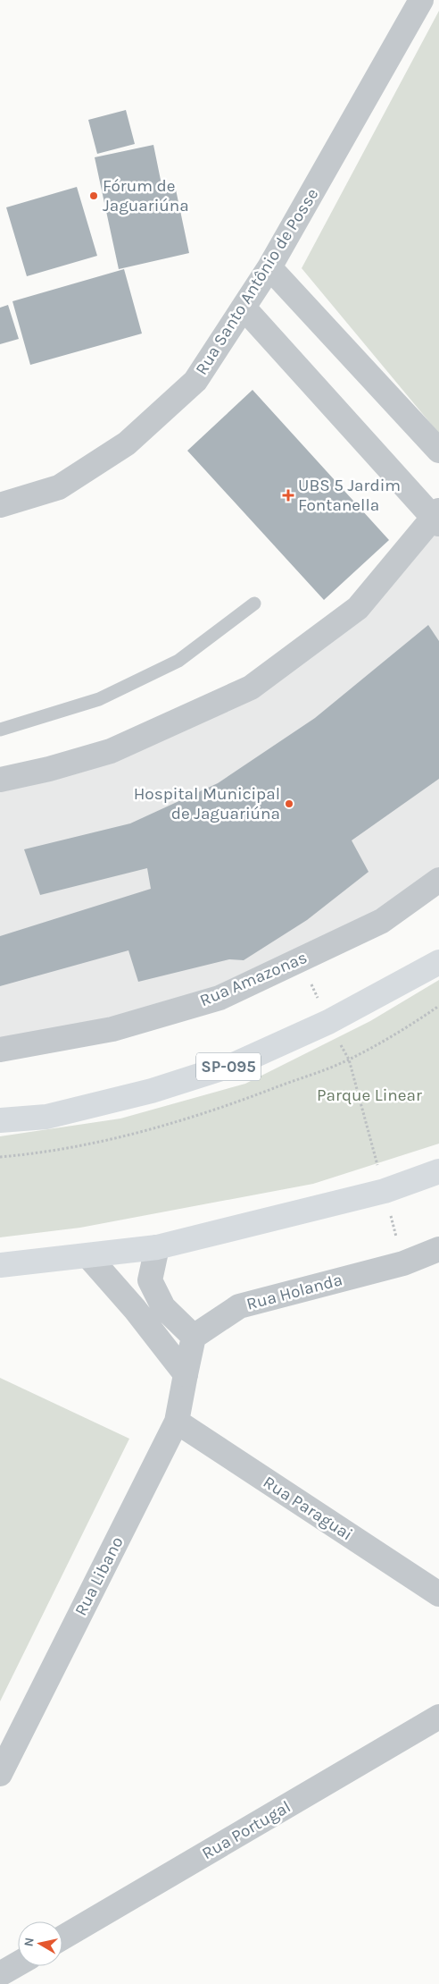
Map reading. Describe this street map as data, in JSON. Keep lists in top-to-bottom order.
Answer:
{
  "streets": {
    "main road": ["SP-095"],
    "street": [
      "Rua Santo Antônio de Posse",
      "Rua Amazonas",
      "Rua Holanda",
      "Rua Paraguai",
      "Rua Libano",
      "Rua Portugal"
    ]
  },
  "crossings": [
    ["Rua Paraguai", "Rua Libano"]
  ],
  "parks": ["Parque Linear"],
  "places": {
    "other": ["Fórum de Jaguariúna", "Hospital Municipal de Jaguariúna"],
    "health": ["UBS 5 Jardim Fontanella"]
  },
  "north": "left"
}
